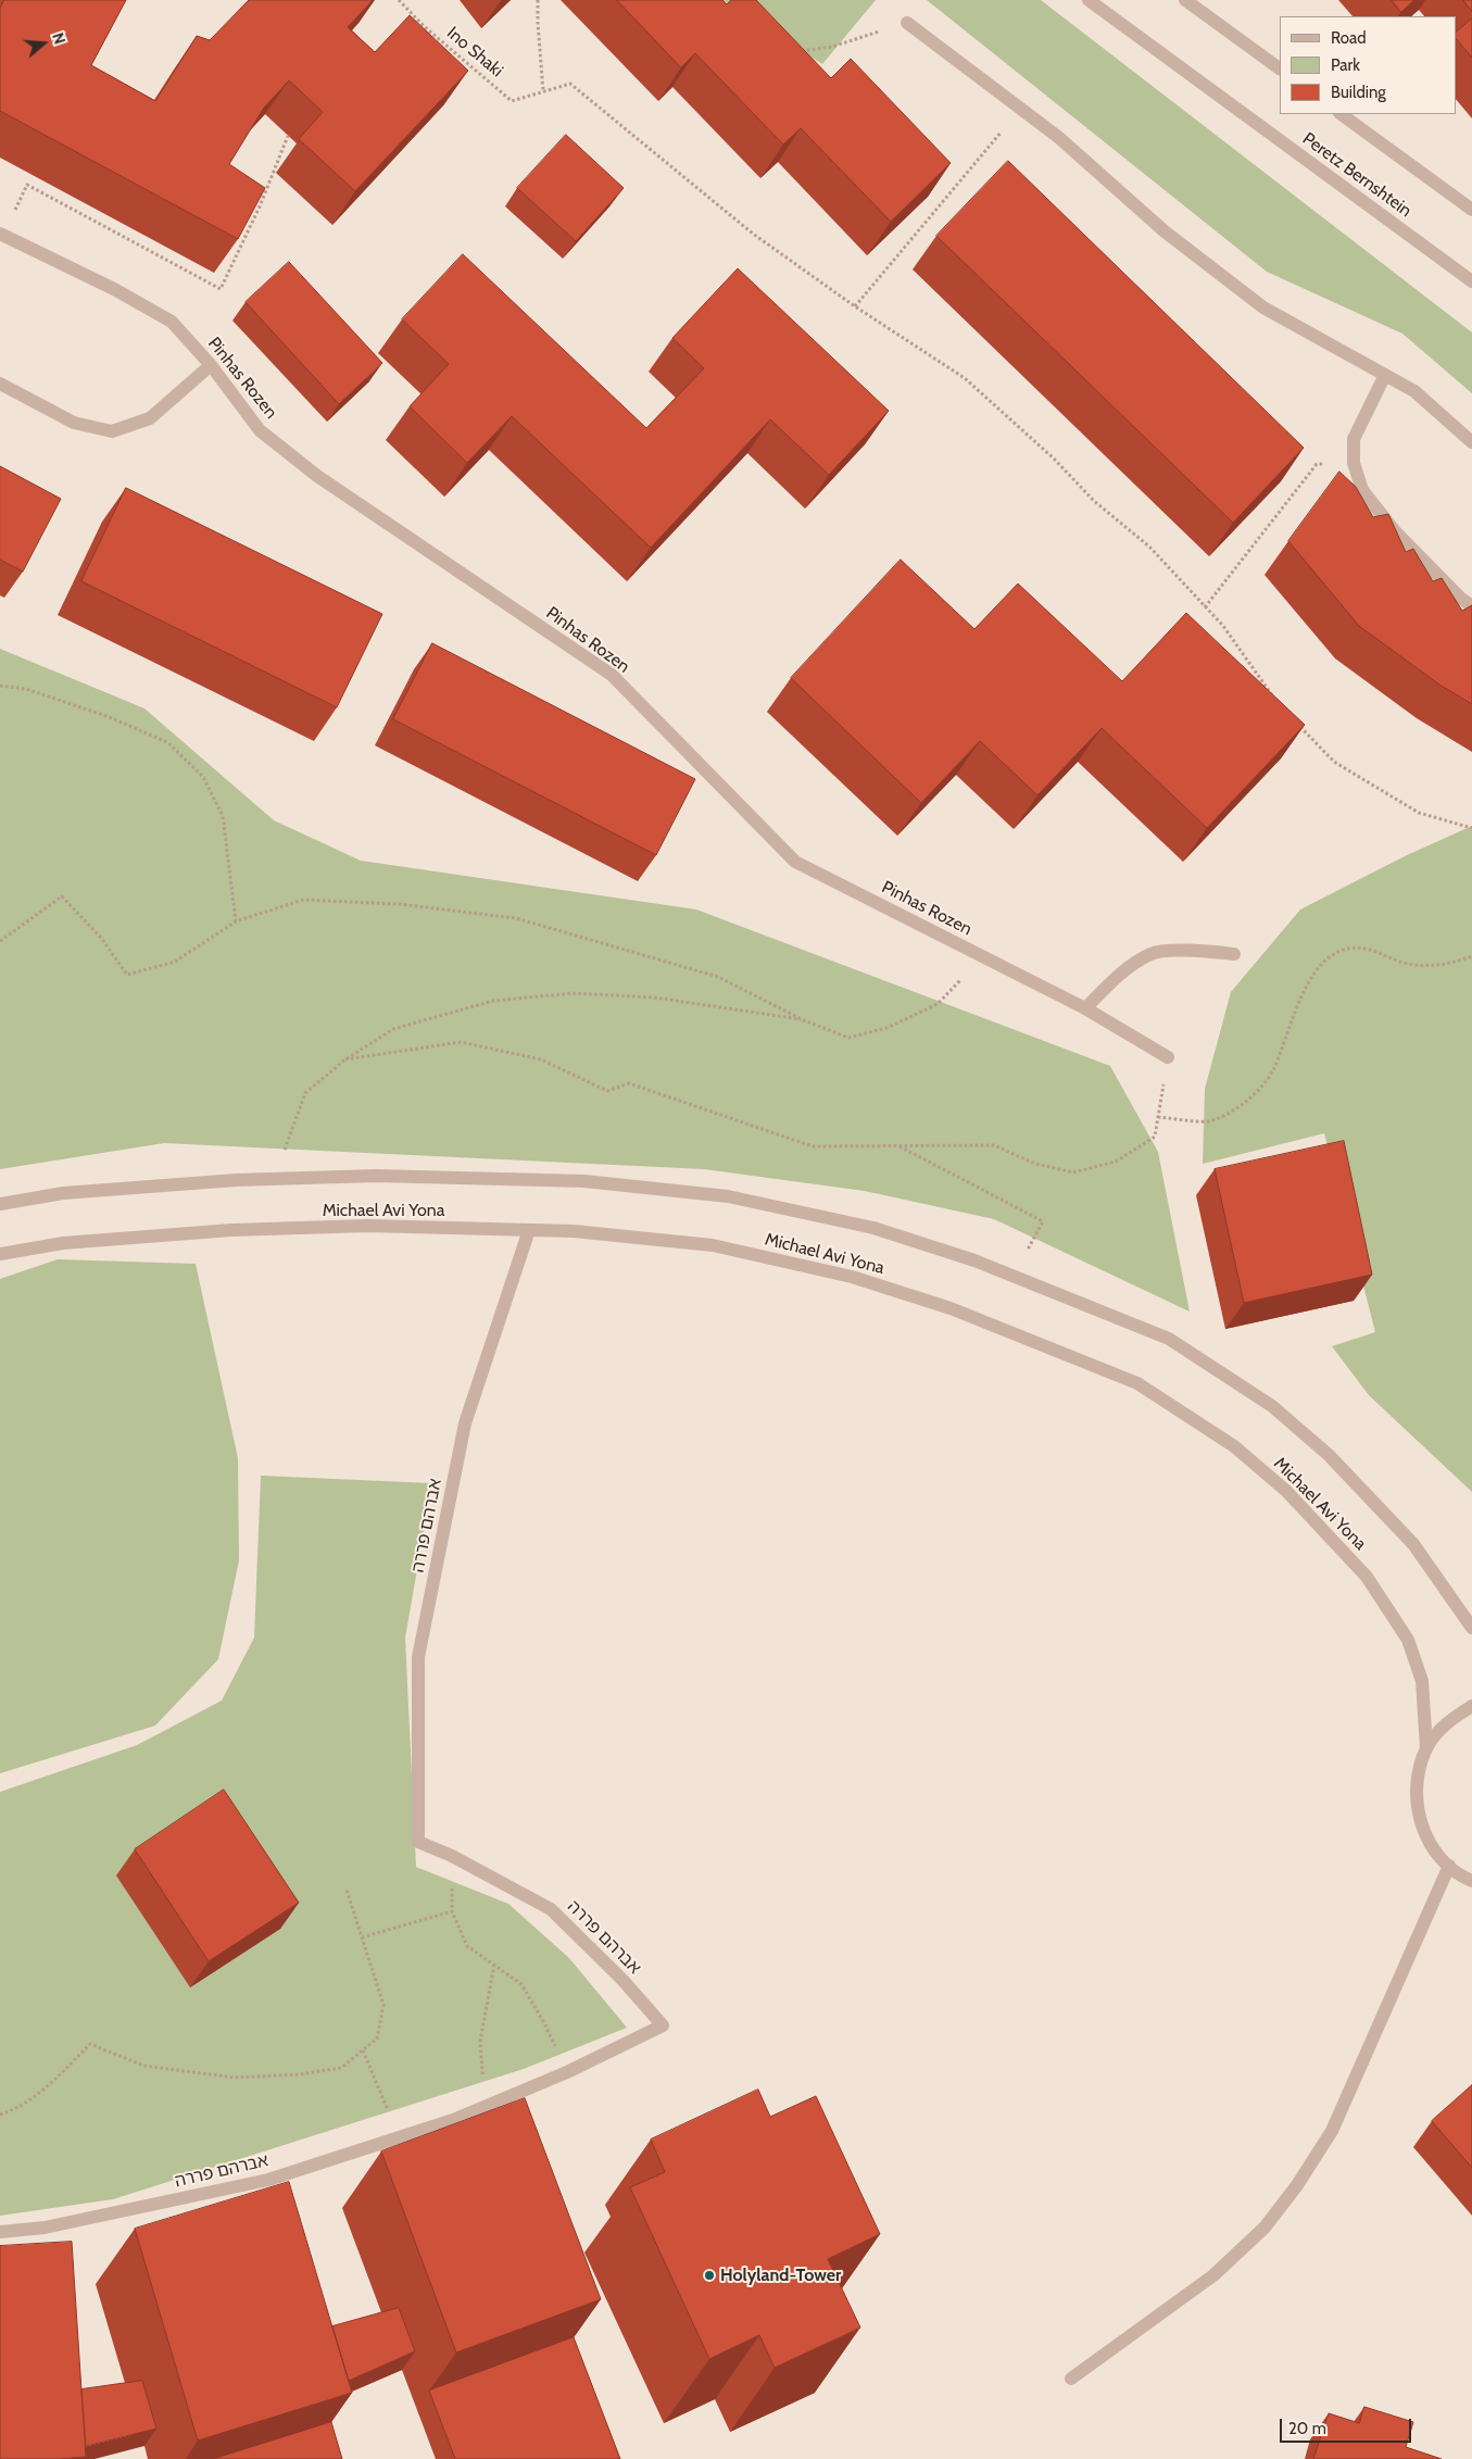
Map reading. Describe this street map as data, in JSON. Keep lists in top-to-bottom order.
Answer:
{
  "streets": {
    "street": [
      "Peretz Bernshtein",
      "Pinhas Rozen",
      "Michael Avi Yona",
      "אברהם פררה"
    ],
    "path": ["Ino Shaki"]
  },
  "crossings": [
    ["Michael Avi Yona", "אברהם פררה"]
  ],
  "places": ["Holyland-Tower"],
  "legend": ["Road", "Park", "Building"],
  "scale_bar": "20 m",
  "north": "right"
}
